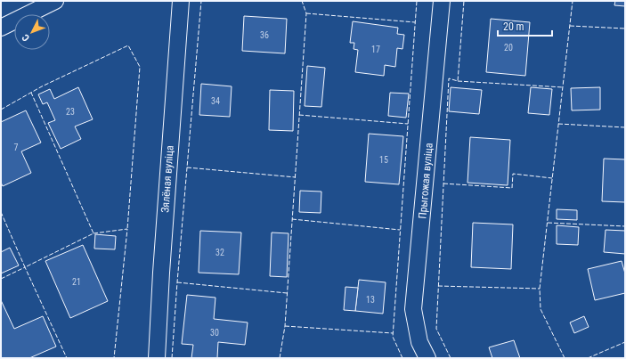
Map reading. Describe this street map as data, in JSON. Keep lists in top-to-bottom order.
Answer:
{
  "streets": {
    "street": ["Зялёная вуліца", "Прыгожая вуліца"]
  },
  "house_numbers": [
    "36",
    "20",
    "17",
    "34",
    "23",
    "7",
    "15",
    "32",
    "21",
    "13",
    "30"
  ],
  "scale_bar": "20 m",
  "north": "bottom left"
}
